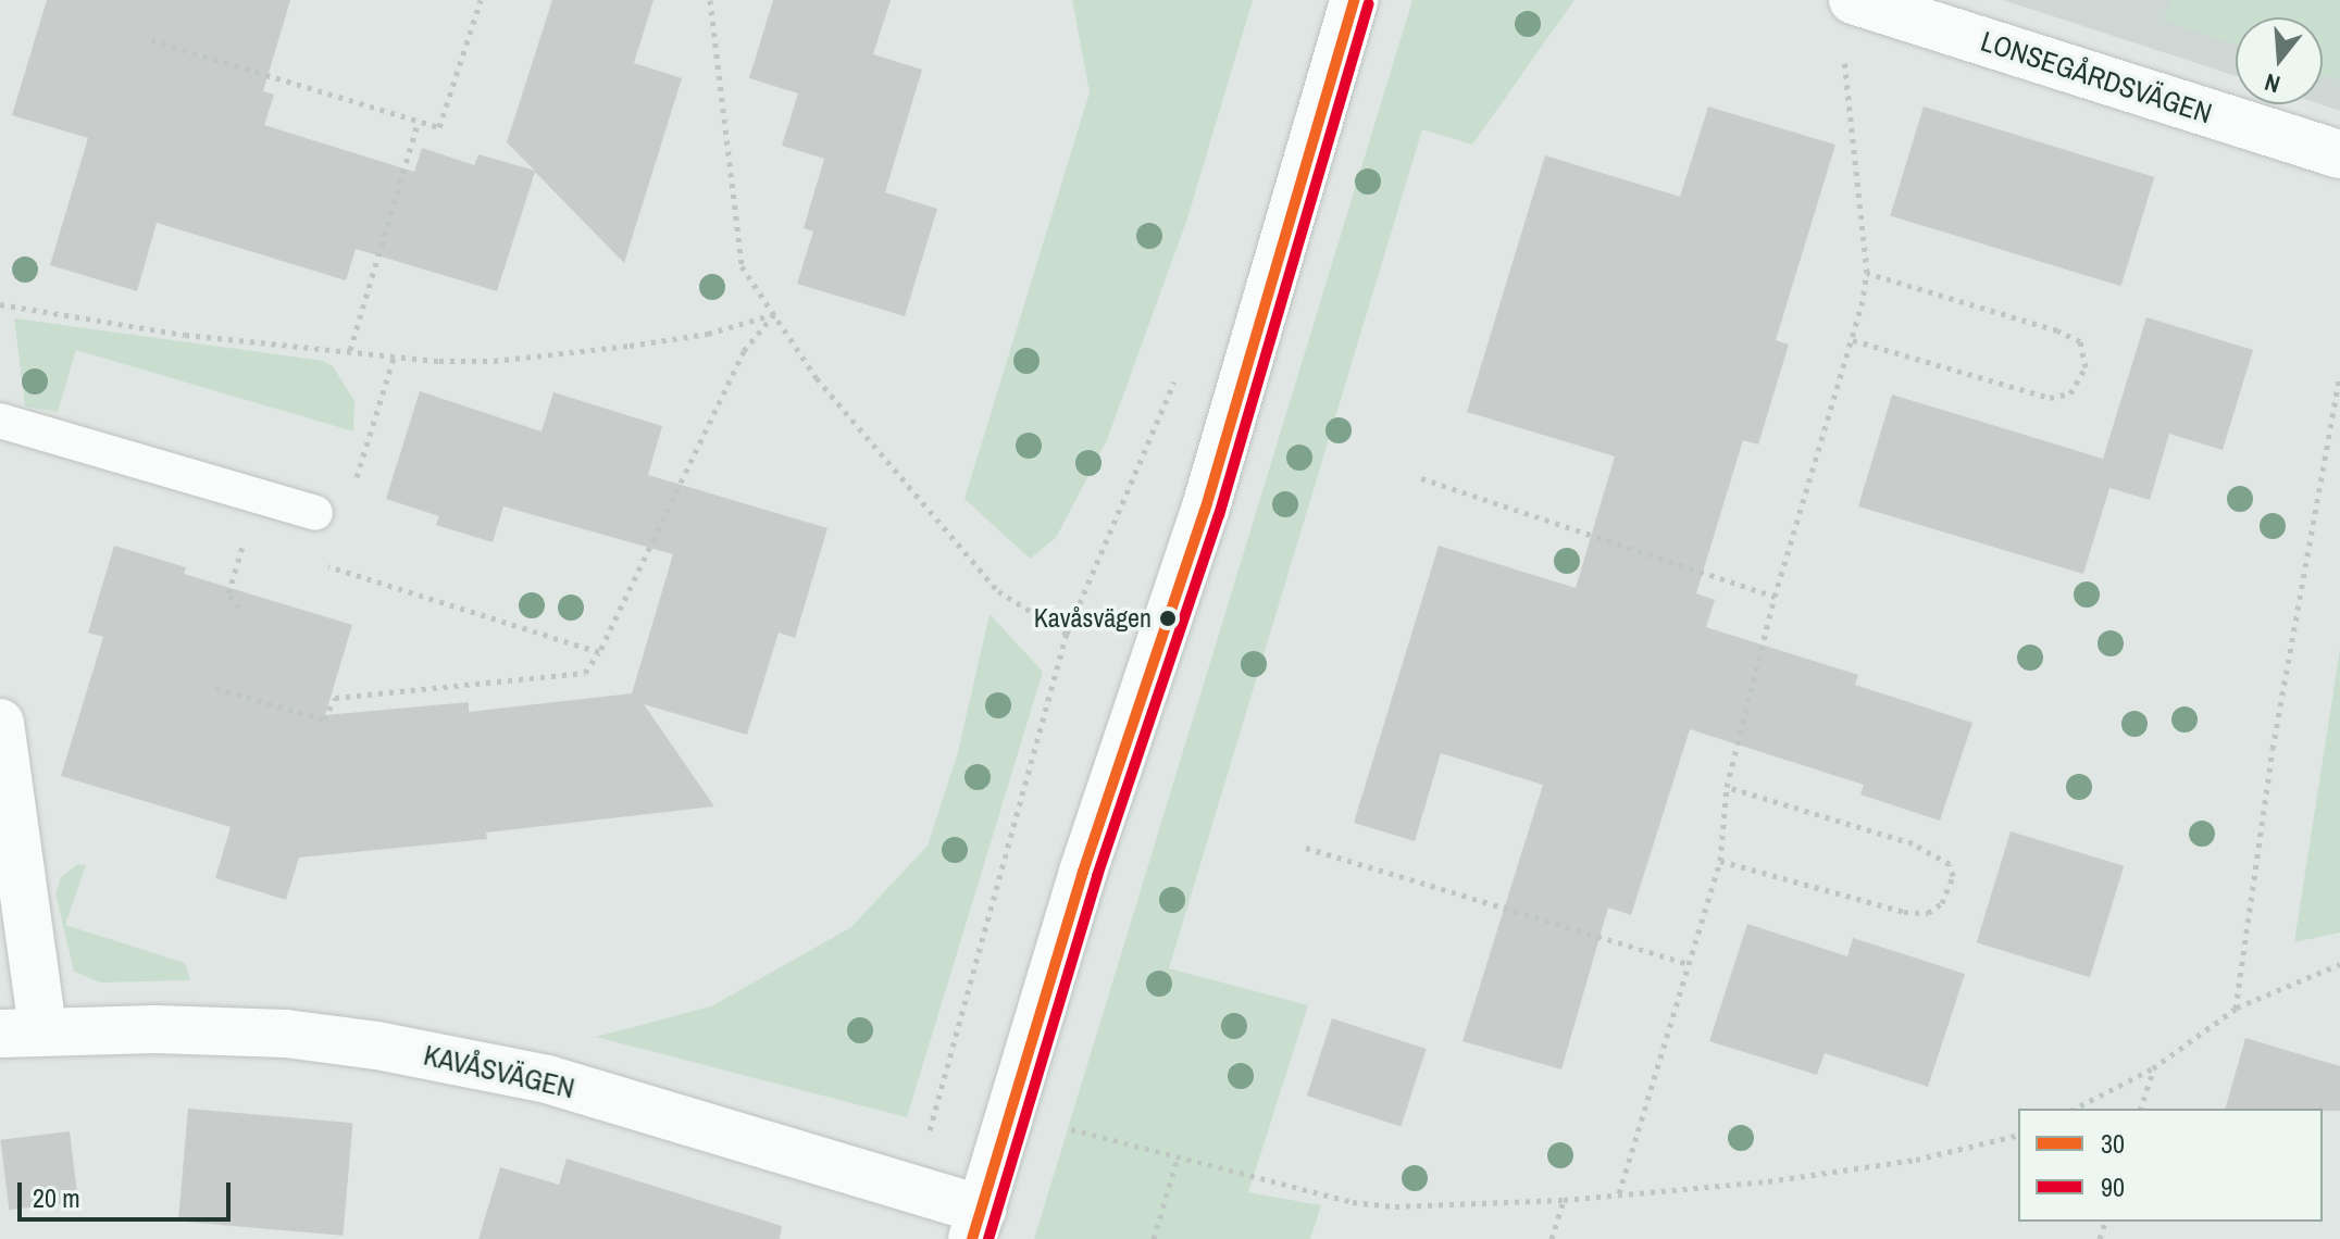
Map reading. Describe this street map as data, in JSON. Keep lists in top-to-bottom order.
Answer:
{
  "streets": {
    "street": ["LONSEGÅRDSVÄGEN", "KAVÅSVÄGEN"]
  },
  "places": ["Kavåsvägen"],
  "lines": ["transit line 30", "transit line 90"],
  "legend": ["30", "90"],
  "scale_bar": "20 m",
  "north": "bottom"
}
